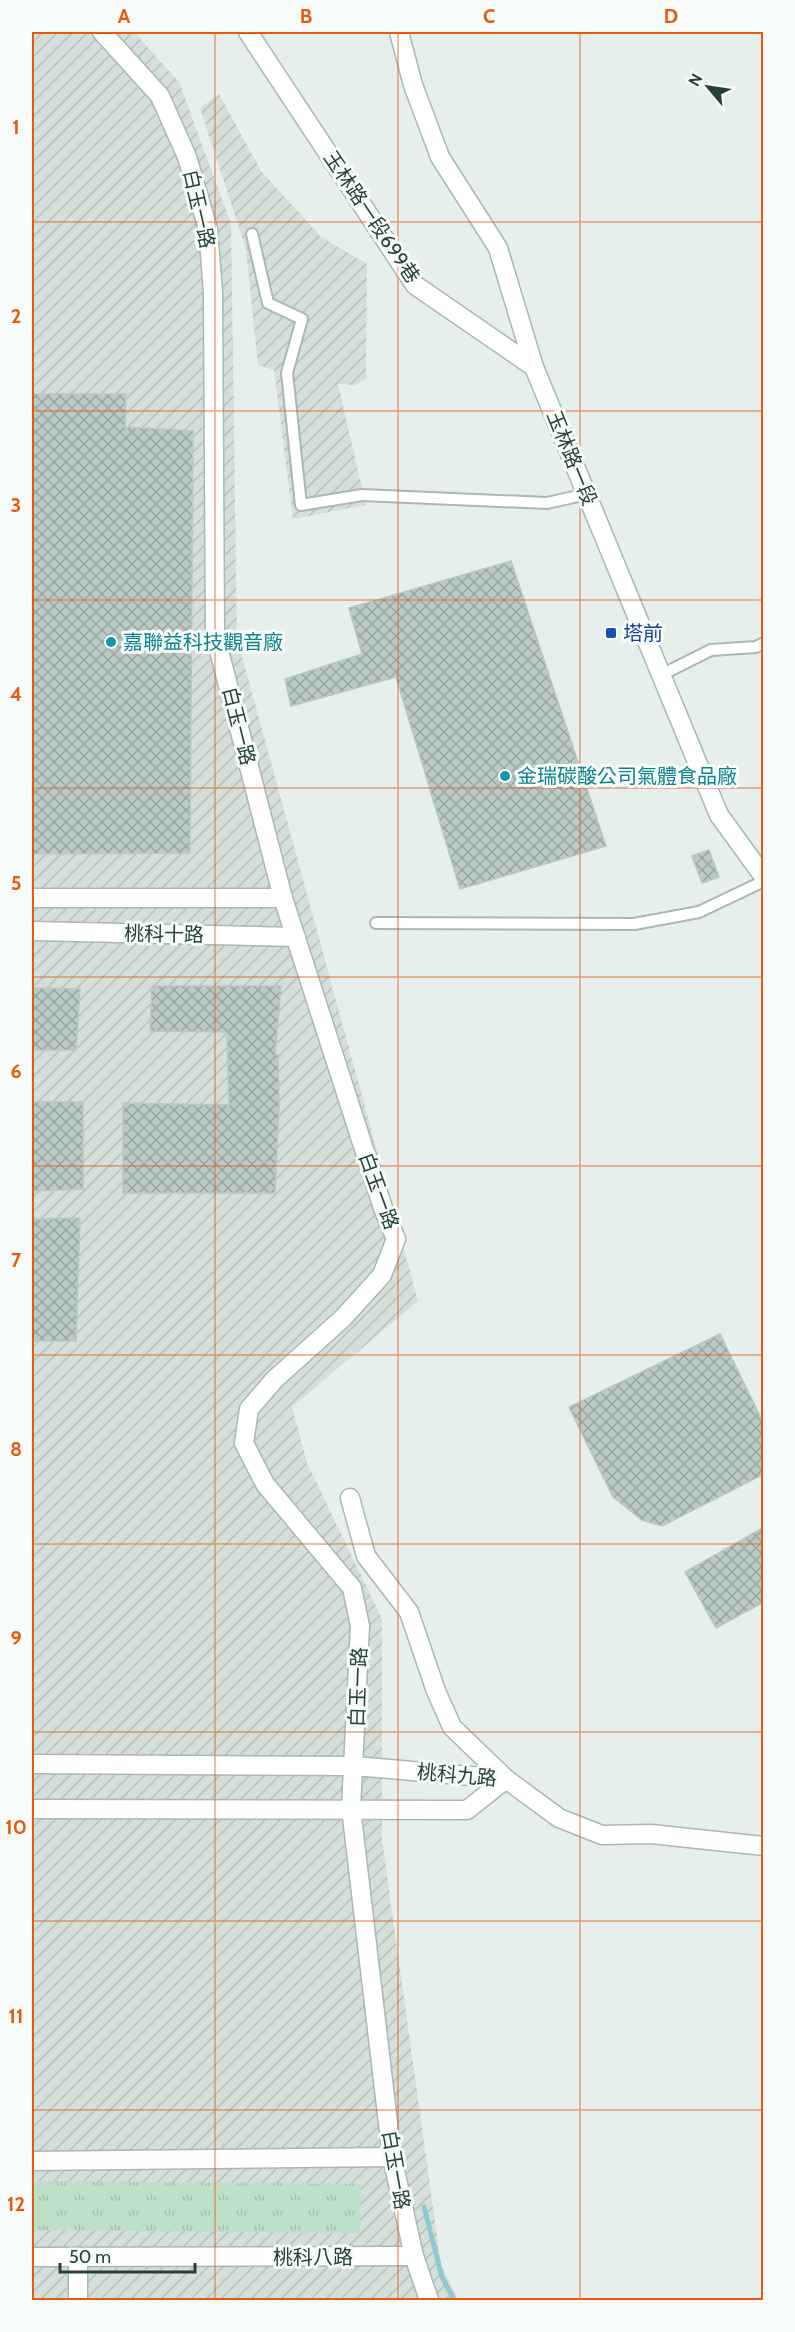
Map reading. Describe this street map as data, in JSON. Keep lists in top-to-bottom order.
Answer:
{
  "streets": {
    "street": [
      "白玉一路",
      "玉林路一段699巷",
      "玉林路一段",
      "桃科十路",
      "桃科九路",
      "桃科八路"
    ]
  },
  "crossings": [
    ["白玉一路", "桃科十路"],
    ["白玉一路", "桃科九路"],
    ["白玉一路", "桃科八路"],
    ["玉林路一段699巷", "玉林路一段"]
  ],
  "places": {
    "transit": ["塔前"],
    "other": ["嘉聯益科技觀音廠", "金瑞碳酸公司氣體食品廠"]
  },
  "scale_bar": "50 m",
  "north": "top left",
  "grid": {
    "columns": [
      "A",
      "B",
      "C",
      "D"
    ],
    "rows": [
      "1",
      "2",
      "3",
      "4",
      "5",
      "6",
      "7",
      "8",
      "9",
      "10",
      "11",
      "12"
    ]
  }
}
